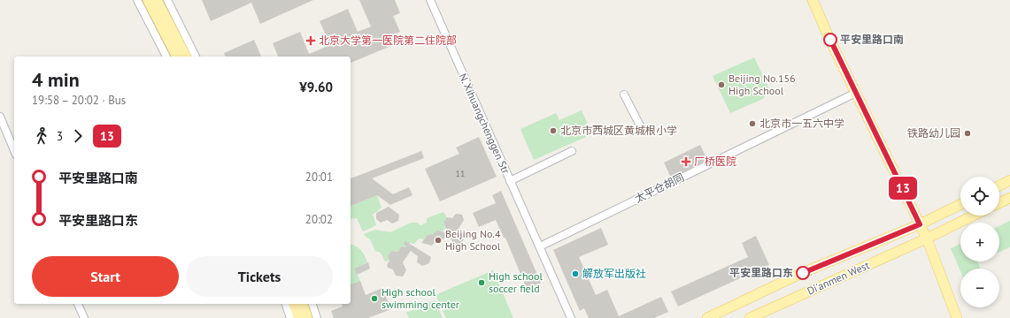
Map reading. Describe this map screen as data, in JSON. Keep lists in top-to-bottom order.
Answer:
{
  "streets": {
    "main road": ["Di'anmen West"],
    "street": ["N. Xihuangchenggen Str", "太平仓胡同"]
  },
  "crossings": [
    ["N. Xihuangchenggen Str", "太平仓胡同"]
  ],
  "places": {
    "other": [
      "平安里路口南",
      "Beijing No.156 High School",
      "北京市一五六中学",
      "北京市西城区黄城根小学",
      "铁路幼儿园",
      "Beijing No.4 High School",
      "平安里路口东",
      "解放军出版社",
      "High school soccer field",
      "High school swimming center"
    ],
    "health": ["北京大学第一医院第二住院部", "厂桥医院"]
  },
  "lines": ["bus line 13"],
  "house_numbers": ["11"],
  "page": {
    "on_map": "13",
    "heading": ["4 min", "19:58 – 20:02 · Bus", "¥9.60"],
    "legs": ["3", "13"],
    "list": [
      {
        "name": "平安里路口南",
        "value": "20:01"
      },
      {
        "name": "平安里路口东",
        "value": "20:02"
      }
    ],
    "map_buttons": ["+", "−"],
    "buttons": ["Start", "Tickets"]
  }
}
